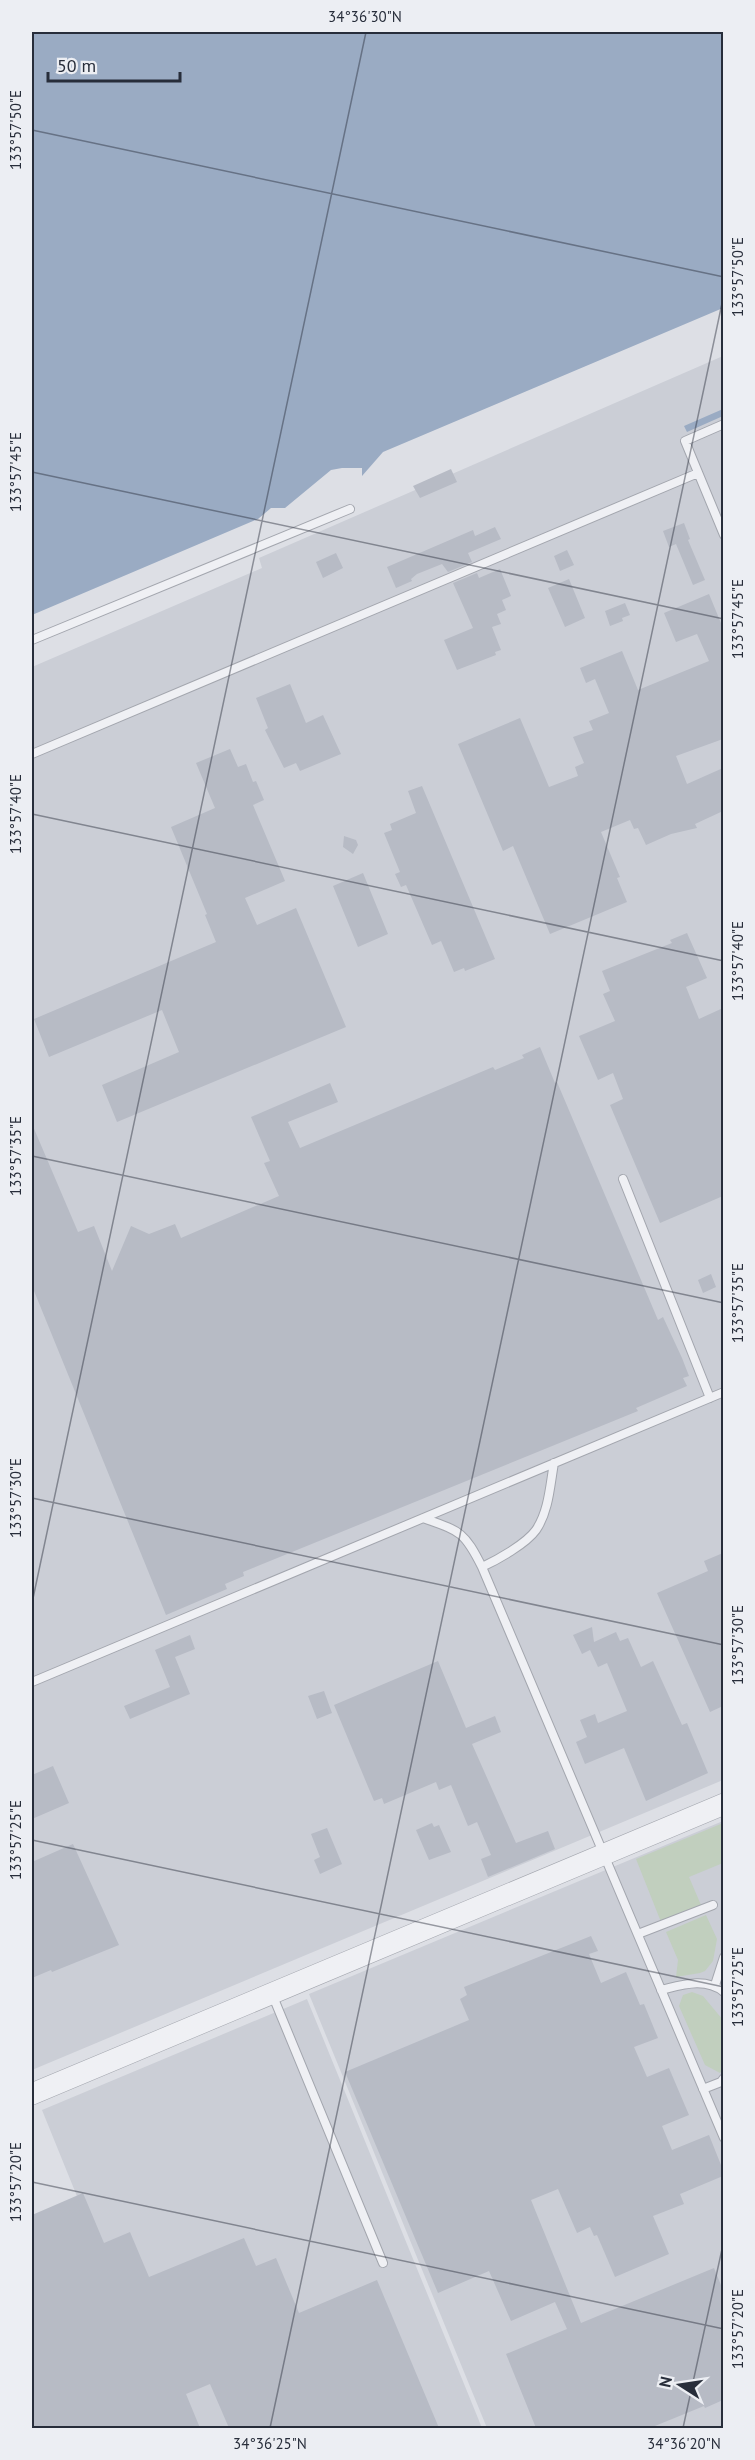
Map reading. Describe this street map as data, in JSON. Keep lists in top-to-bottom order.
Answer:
{
  "scale_bar": "50 m",
  "north": "left",
  "coordinates": [
    "34°36'30\"N",
    "133°57'50\"E",
    "133°57'45\"E",
    "133°57'40\"E",
    "133°57'35\"E",
    "133°57'30\"E",
    "133°57'25\"E",
    "133°57'20\"E",
    "34°36'25\"N",
    "34°36'20\"N"
  ]
}
